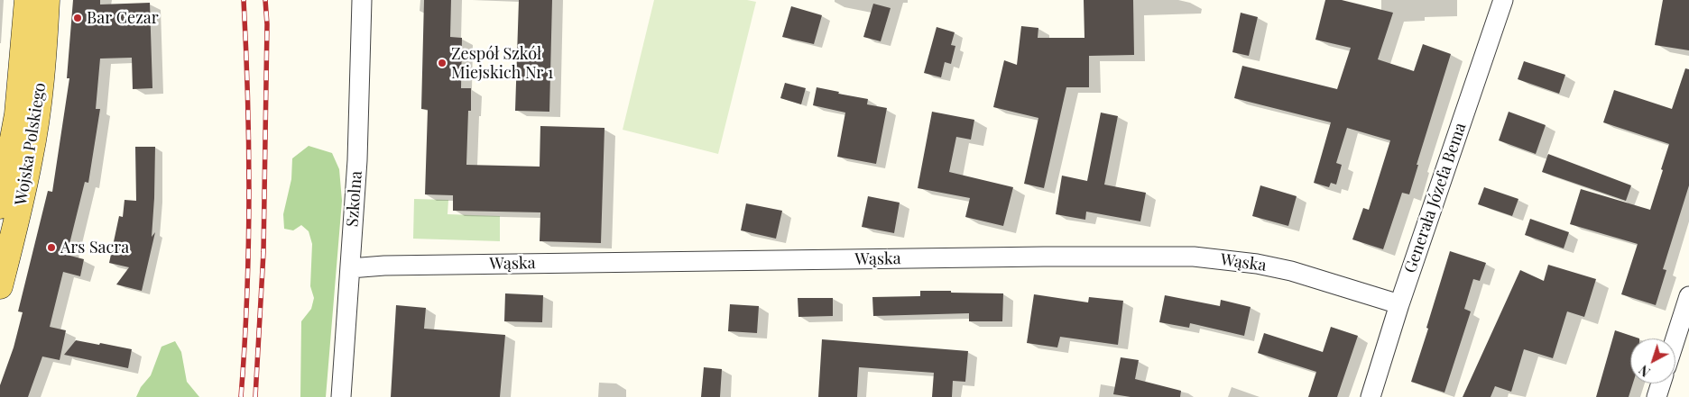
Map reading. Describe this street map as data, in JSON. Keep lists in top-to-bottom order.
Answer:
{
  "streets": {
    "main road": ["Wojska Polskiego"],
    "street": ["Generała Józefa Bema", "Szkolna", "Wąska"]
  },
  "crossings": [
    ["Generała Józefa Bema", "Wąska"],
    ["Szkolna", "Wąska"]
  ],
  "places": ["Bar Cezar", "Zespół Szkół Miejskich Nr 1", "Ars Sacra"],
  "north": "bottom left"
}
